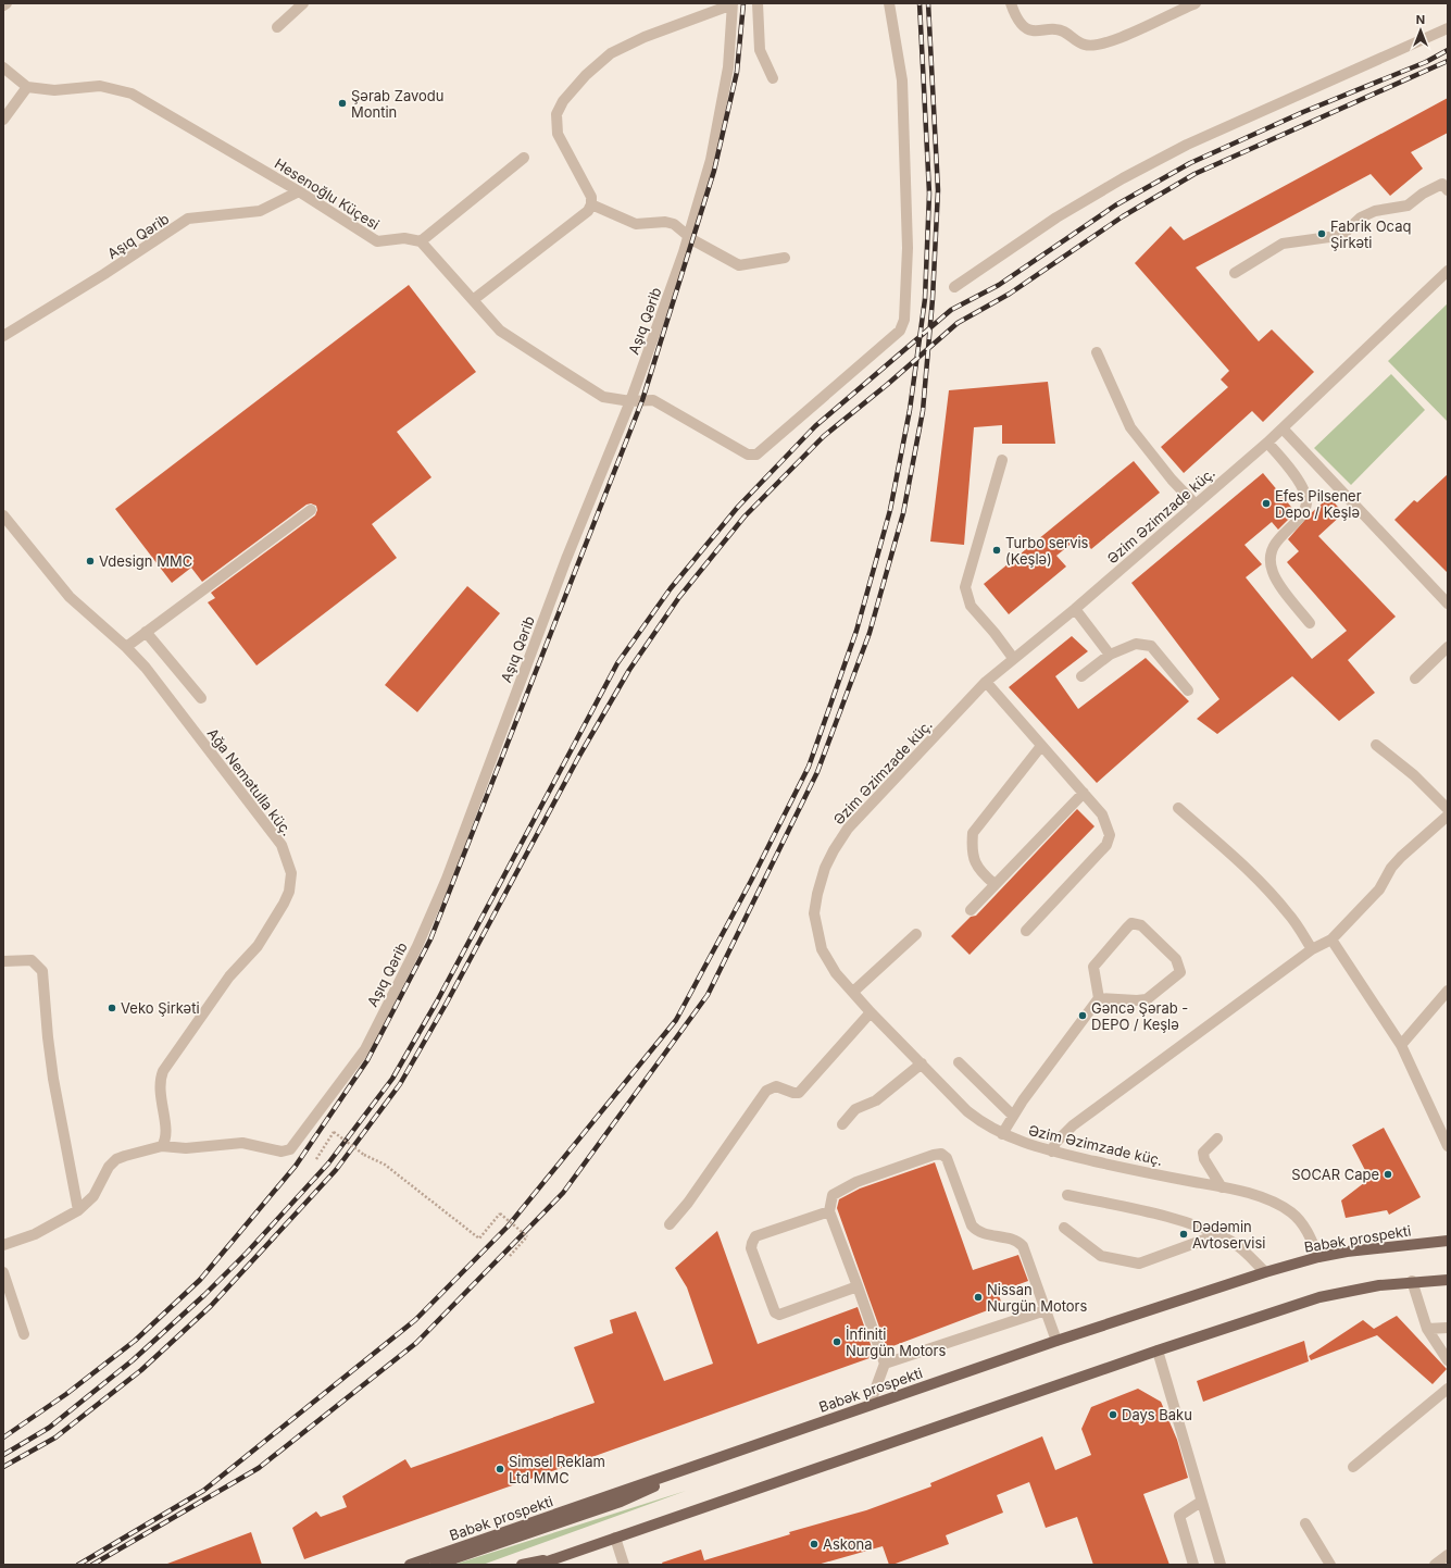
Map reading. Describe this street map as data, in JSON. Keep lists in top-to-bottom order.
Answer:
{
  "streets": {
    "main road": ["Babək prospekti"],
    "street": [
      "Hesenoğlu Küçesi",
      "Aşıq Qərib",
      "Əzim Əzimzade küç.",
      "Ağa Nemətulla küç."
    ]
  },
  "crossings": [
    ["Hesenoğlu Küçesi", "Aşıq Qərib"],
    ["Aşıq Qərib", "Ağa Nemətulla küç."],
    ["Əzim Əzimzade küç.", "Babək prospekti"]
  ],
  "places": [
    "Şərab Zavodu Montin",
    "Fabrik Ocaq Şirkəti",
    "Efes Pilsener Depo / Keşlə",
    "Turbo servis (Keşlə)",
    "Vdesign MMC",
    "Veko Şirkəti",
    "Gəncə Şərab - DEPO / Keşlə",
    "SOCAR Cape",
    "Dədəmin Avtoservisi",
    "Nissan Nurgün Motors",
    "İnfiniti Nurgün Motors",
    "Days Baku",
    "Simsel Reklam Ltd MMC",
    "Askona"
  ],
  "north": "top"
}
